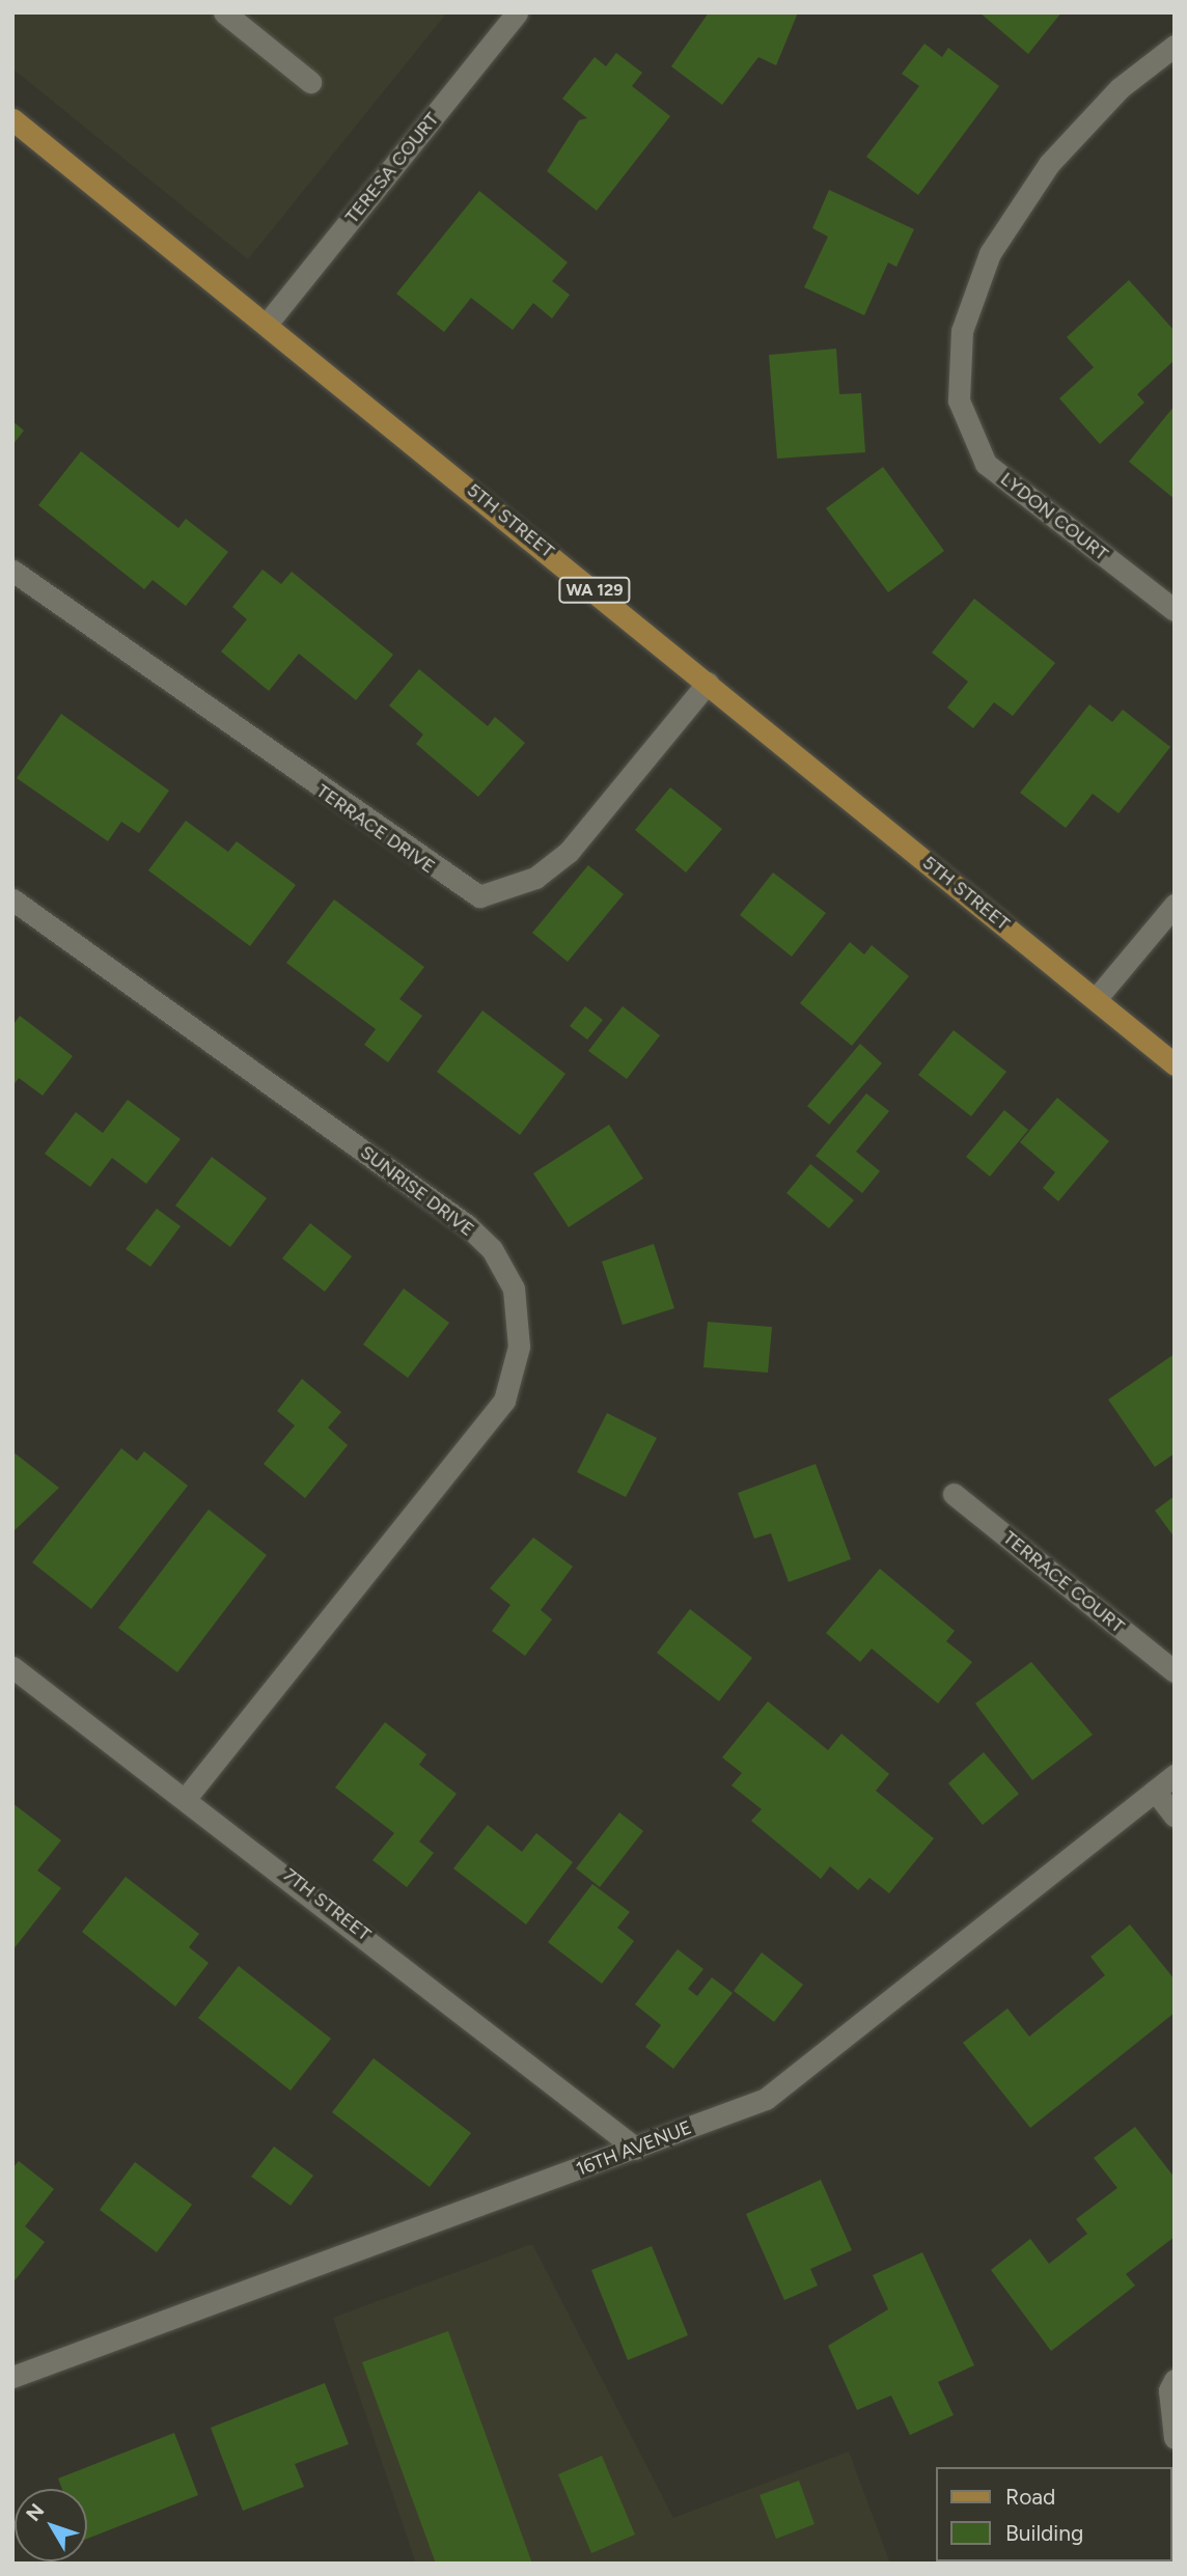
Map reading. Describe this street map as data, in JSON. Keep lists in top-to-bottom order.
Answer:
{
  "streets": {
    "main road": ["5TH STREET", "WA 129"],
    "street": [
      "TERESA COURT",
      "LYDON COURT",
      "TERRACE DRIVE",
      "SUNRISE DRIVE",
      "TERRACE COURT",
      "7TH STREET",
      "16TH AVENUE"
    ]
  },
  "crossings": [
    ["TERESA COURT", "5TH STREET"],
    ["5TH STREET", "TERRACE DRIVE"],
    ["SUNRISE DRIVE", "7TH STREET"],
    ["7TH STREET", "16TH AVENUE"]
  ],
  "legend": ["Road", "Building"],
  "north": "top left"
}
